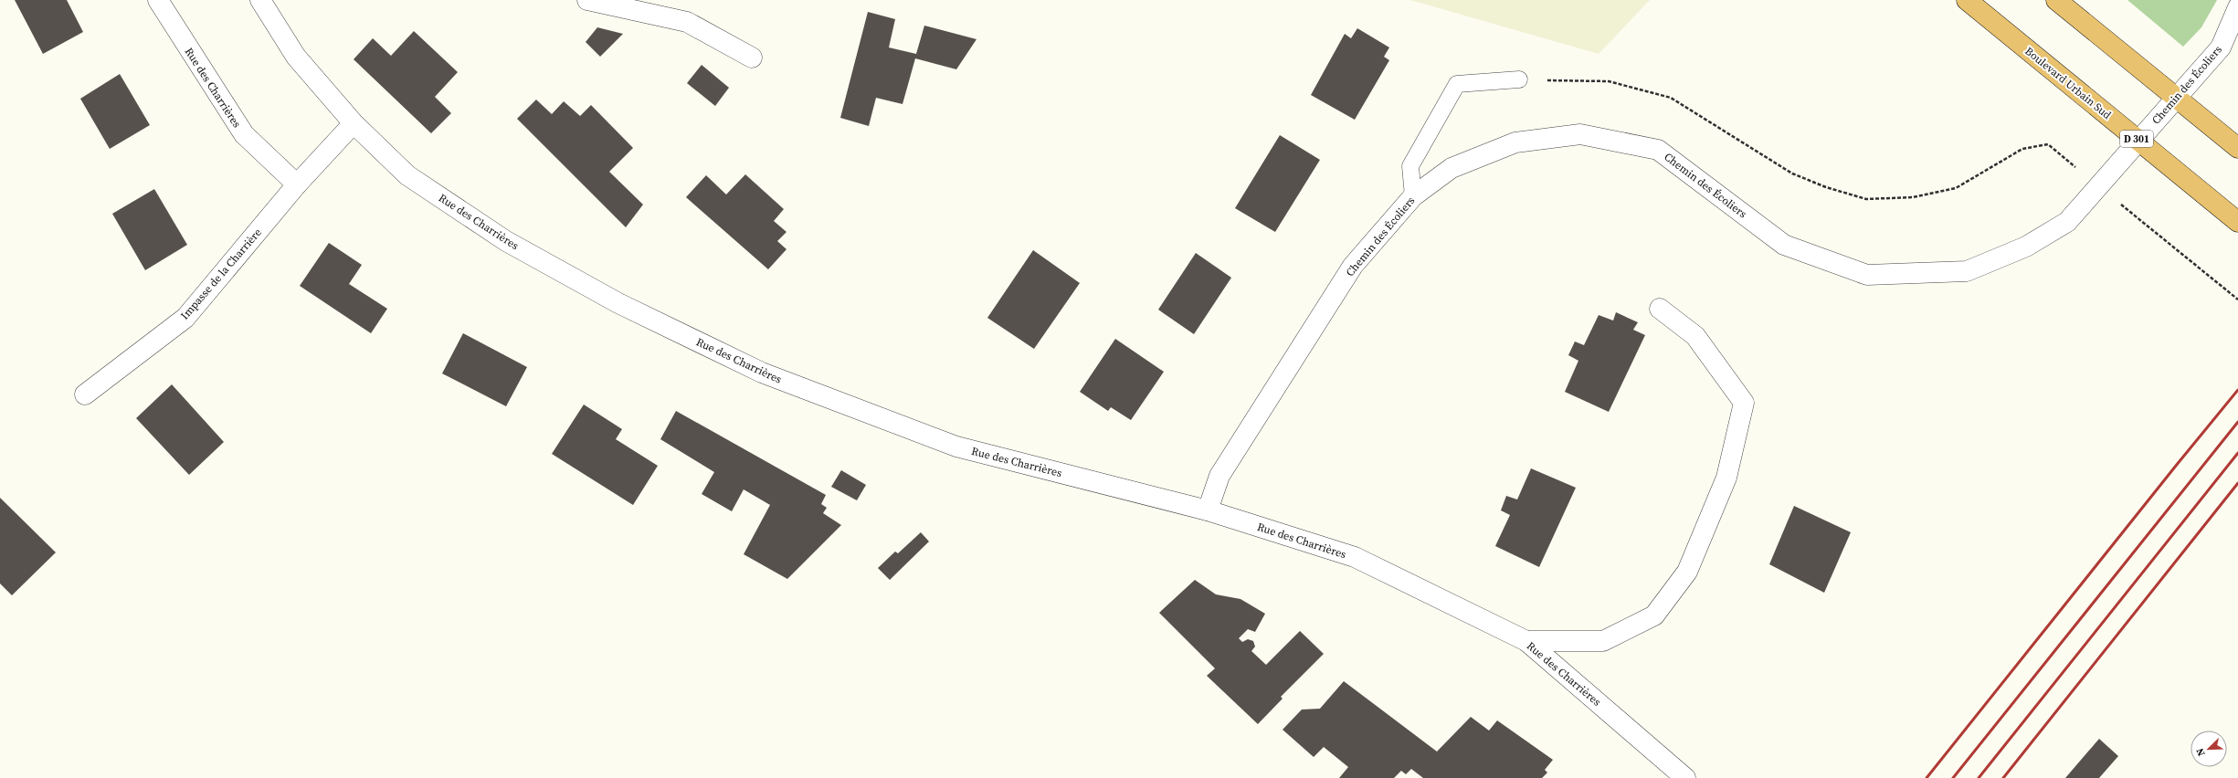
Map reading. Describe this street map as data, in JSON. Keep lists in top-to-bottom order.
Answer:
{
  "streets": {
    "highway": ["Boulevard Urbain Sud", "D 301"],
    "street": ["Chemin des Écoliers", "Rue des Charrières", "Impasse de la Charrière"]
  },
  "crossings": [
    ["Chemin des Écoliers", "Rue des Charrières"],
    ["Rue des Charrières", "Impasse de la Charrière"]
  ],
  "north": "bottom left"
}
